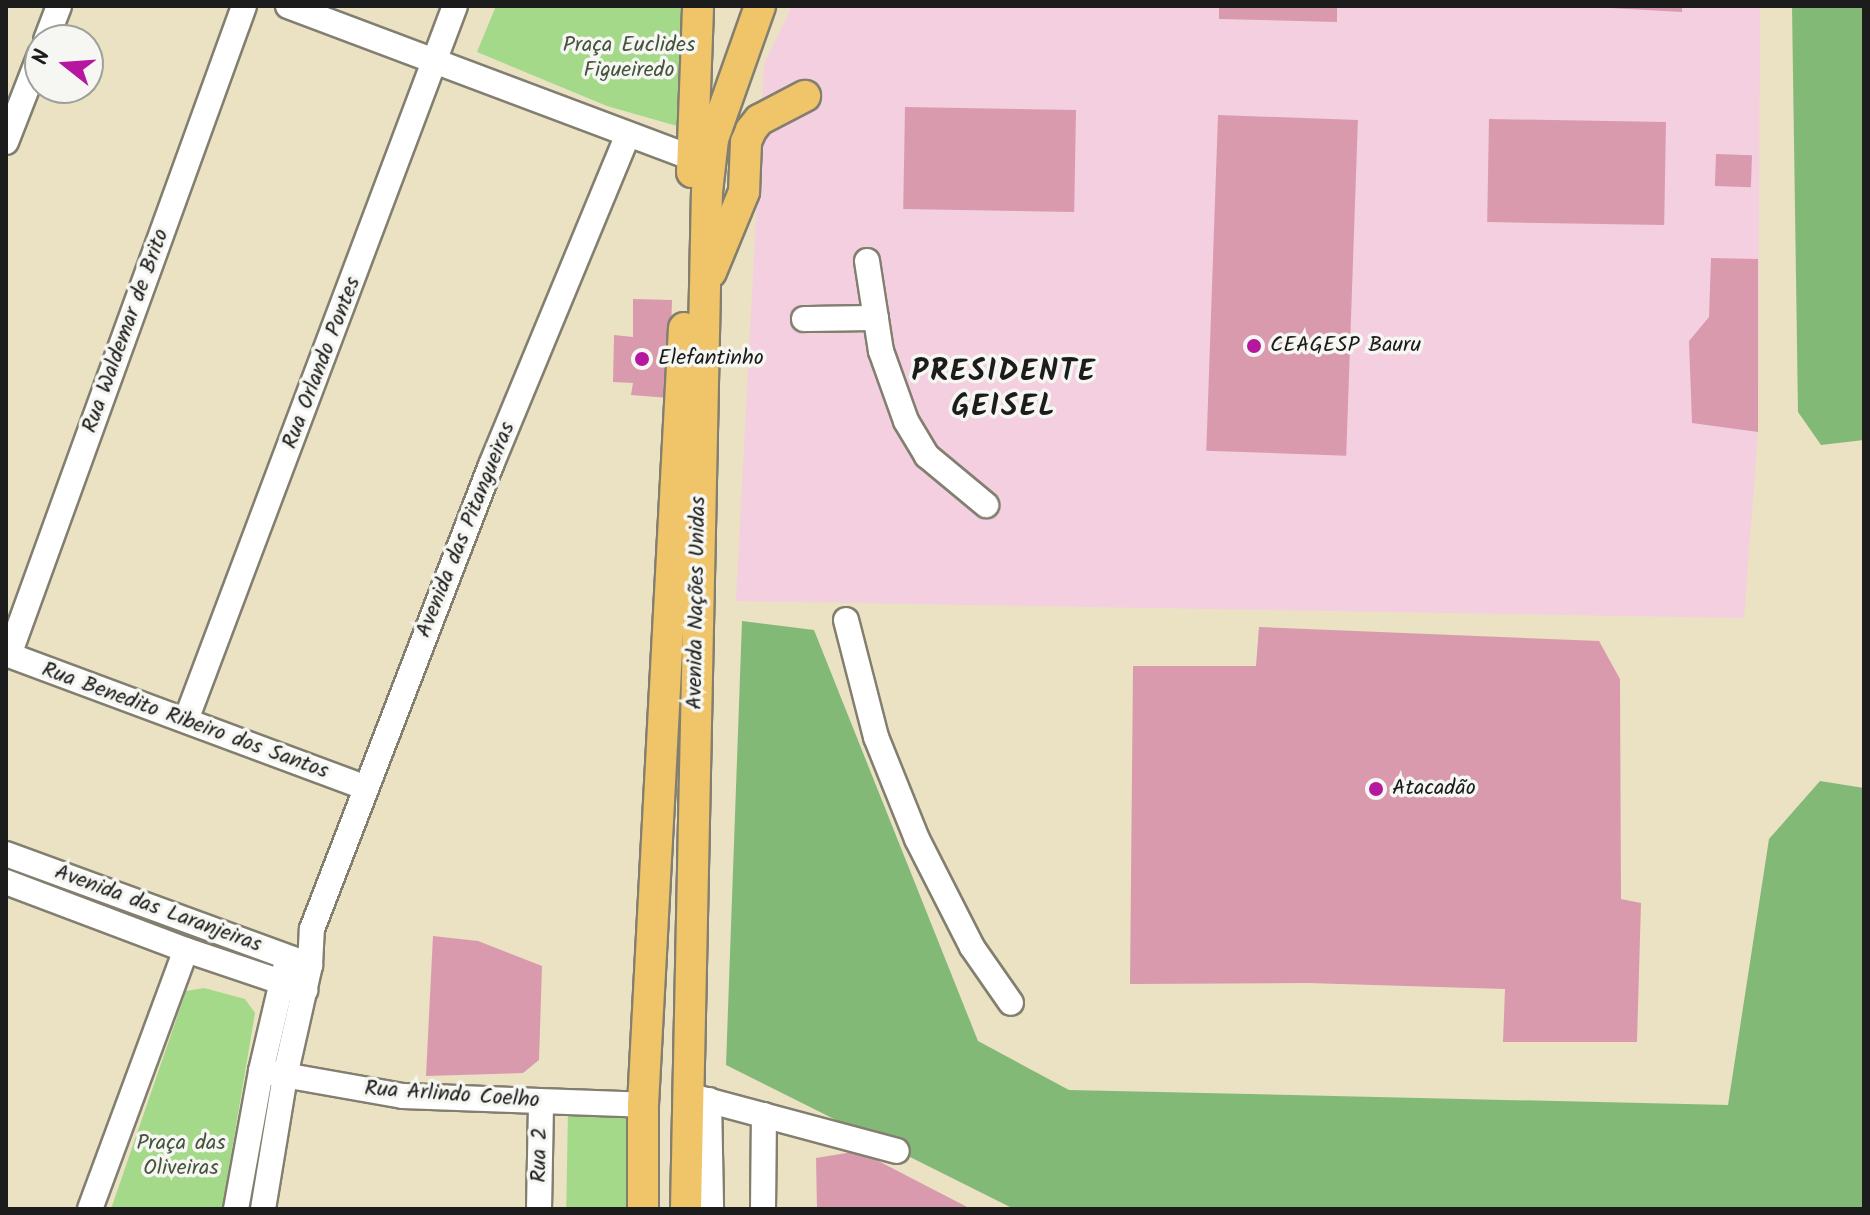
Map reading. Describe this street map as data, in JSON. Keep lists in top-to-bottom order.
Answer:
{
  "streets": {
    "main road": ["Avenida Nações Unidas"],
    "street": [
      "Rua Waldemar de Brito",
      "Rua Orlando Pontes",
      "Avenida das Pitangueiras",
      "Rua Benedito Ribeiro dos Santos",
      "Avenida das Laranjeiras",
      "Rua Arlindo Coelho",
      "Rua 2"
    ]
  },
  "crossings": [
    ["Rua Waldemar de Brito", "Rua Benedito Ribeiro dos Santos"],
    ["Rua Orlando Pontes", "Rua Benedito Ribeiro dos Santos"],
    ["Avenida das Pitangueiras", "Rua Benedito Ribeiro dos Santos"],
    ["Avenida das Pitangueiras", "Avenida das Laranjeiras"],
    ["Avenida das Pitangueiras", "Rua Arlindo Coelho"],
    ["Avenida Nações Unidas", "Rua Arlindo Coelho"],
    ["Rua Arlindo Coelho", "Rua 2"]
  ],
  "districts": ["PRESIDENTE GEISEL"],
  "parks": ["Praça Euclides Figueiredo", "Praça das Oliveiras"],
  "places": ["CEAGESP Bauru", "Elefantinho", "Atacadão"],
  "north": "left"
}
